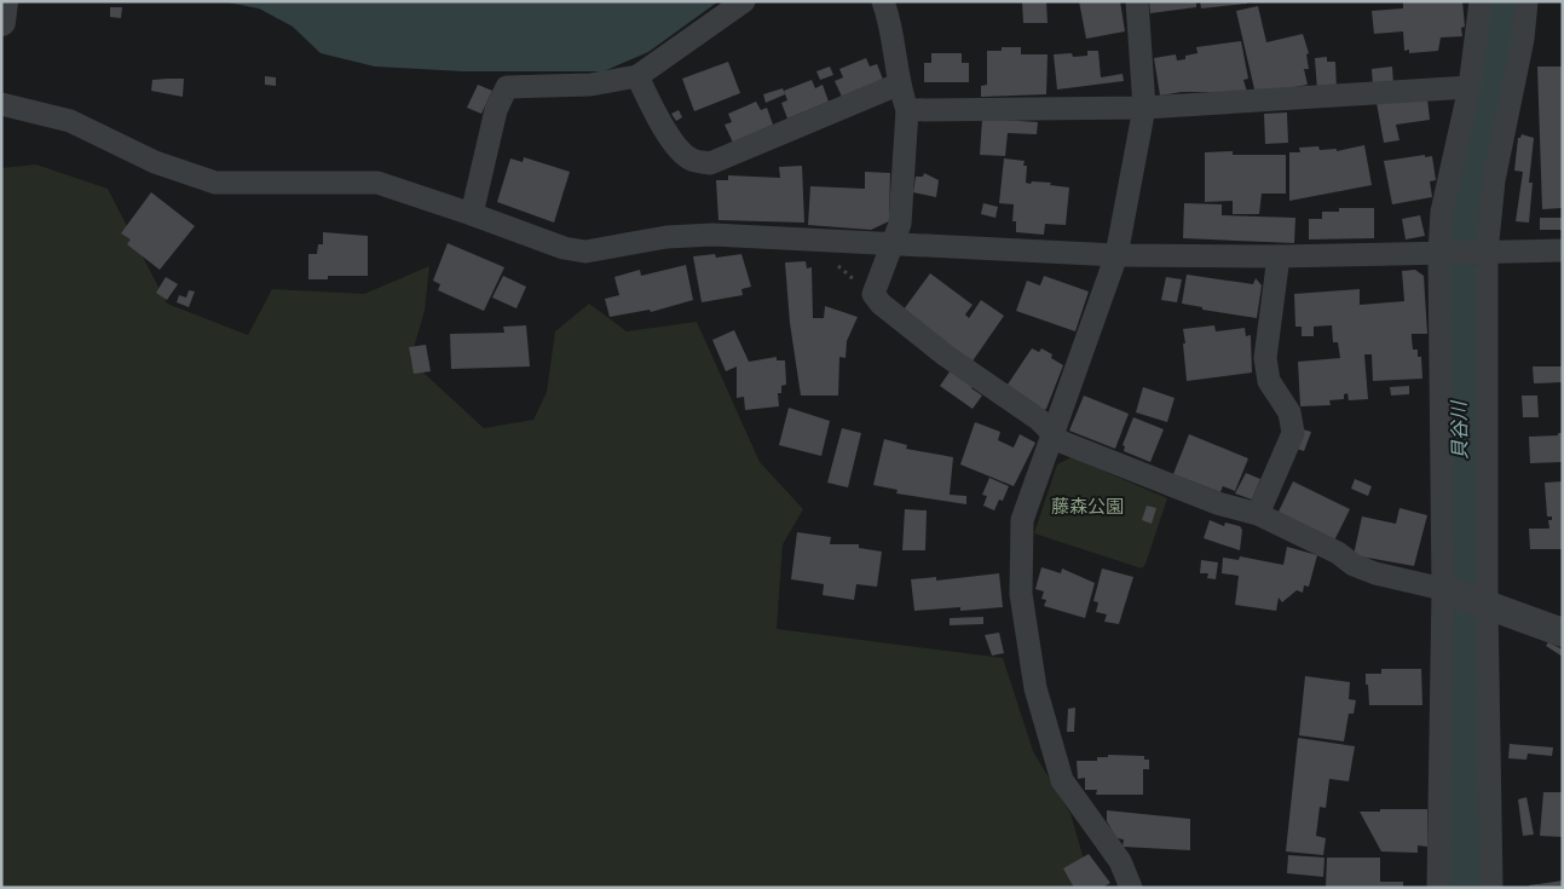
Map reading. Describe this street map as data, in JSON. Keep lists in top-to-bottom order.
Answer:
{
  "water": ["貝谷川"],
  "parks": ["藤森公園"]
}
